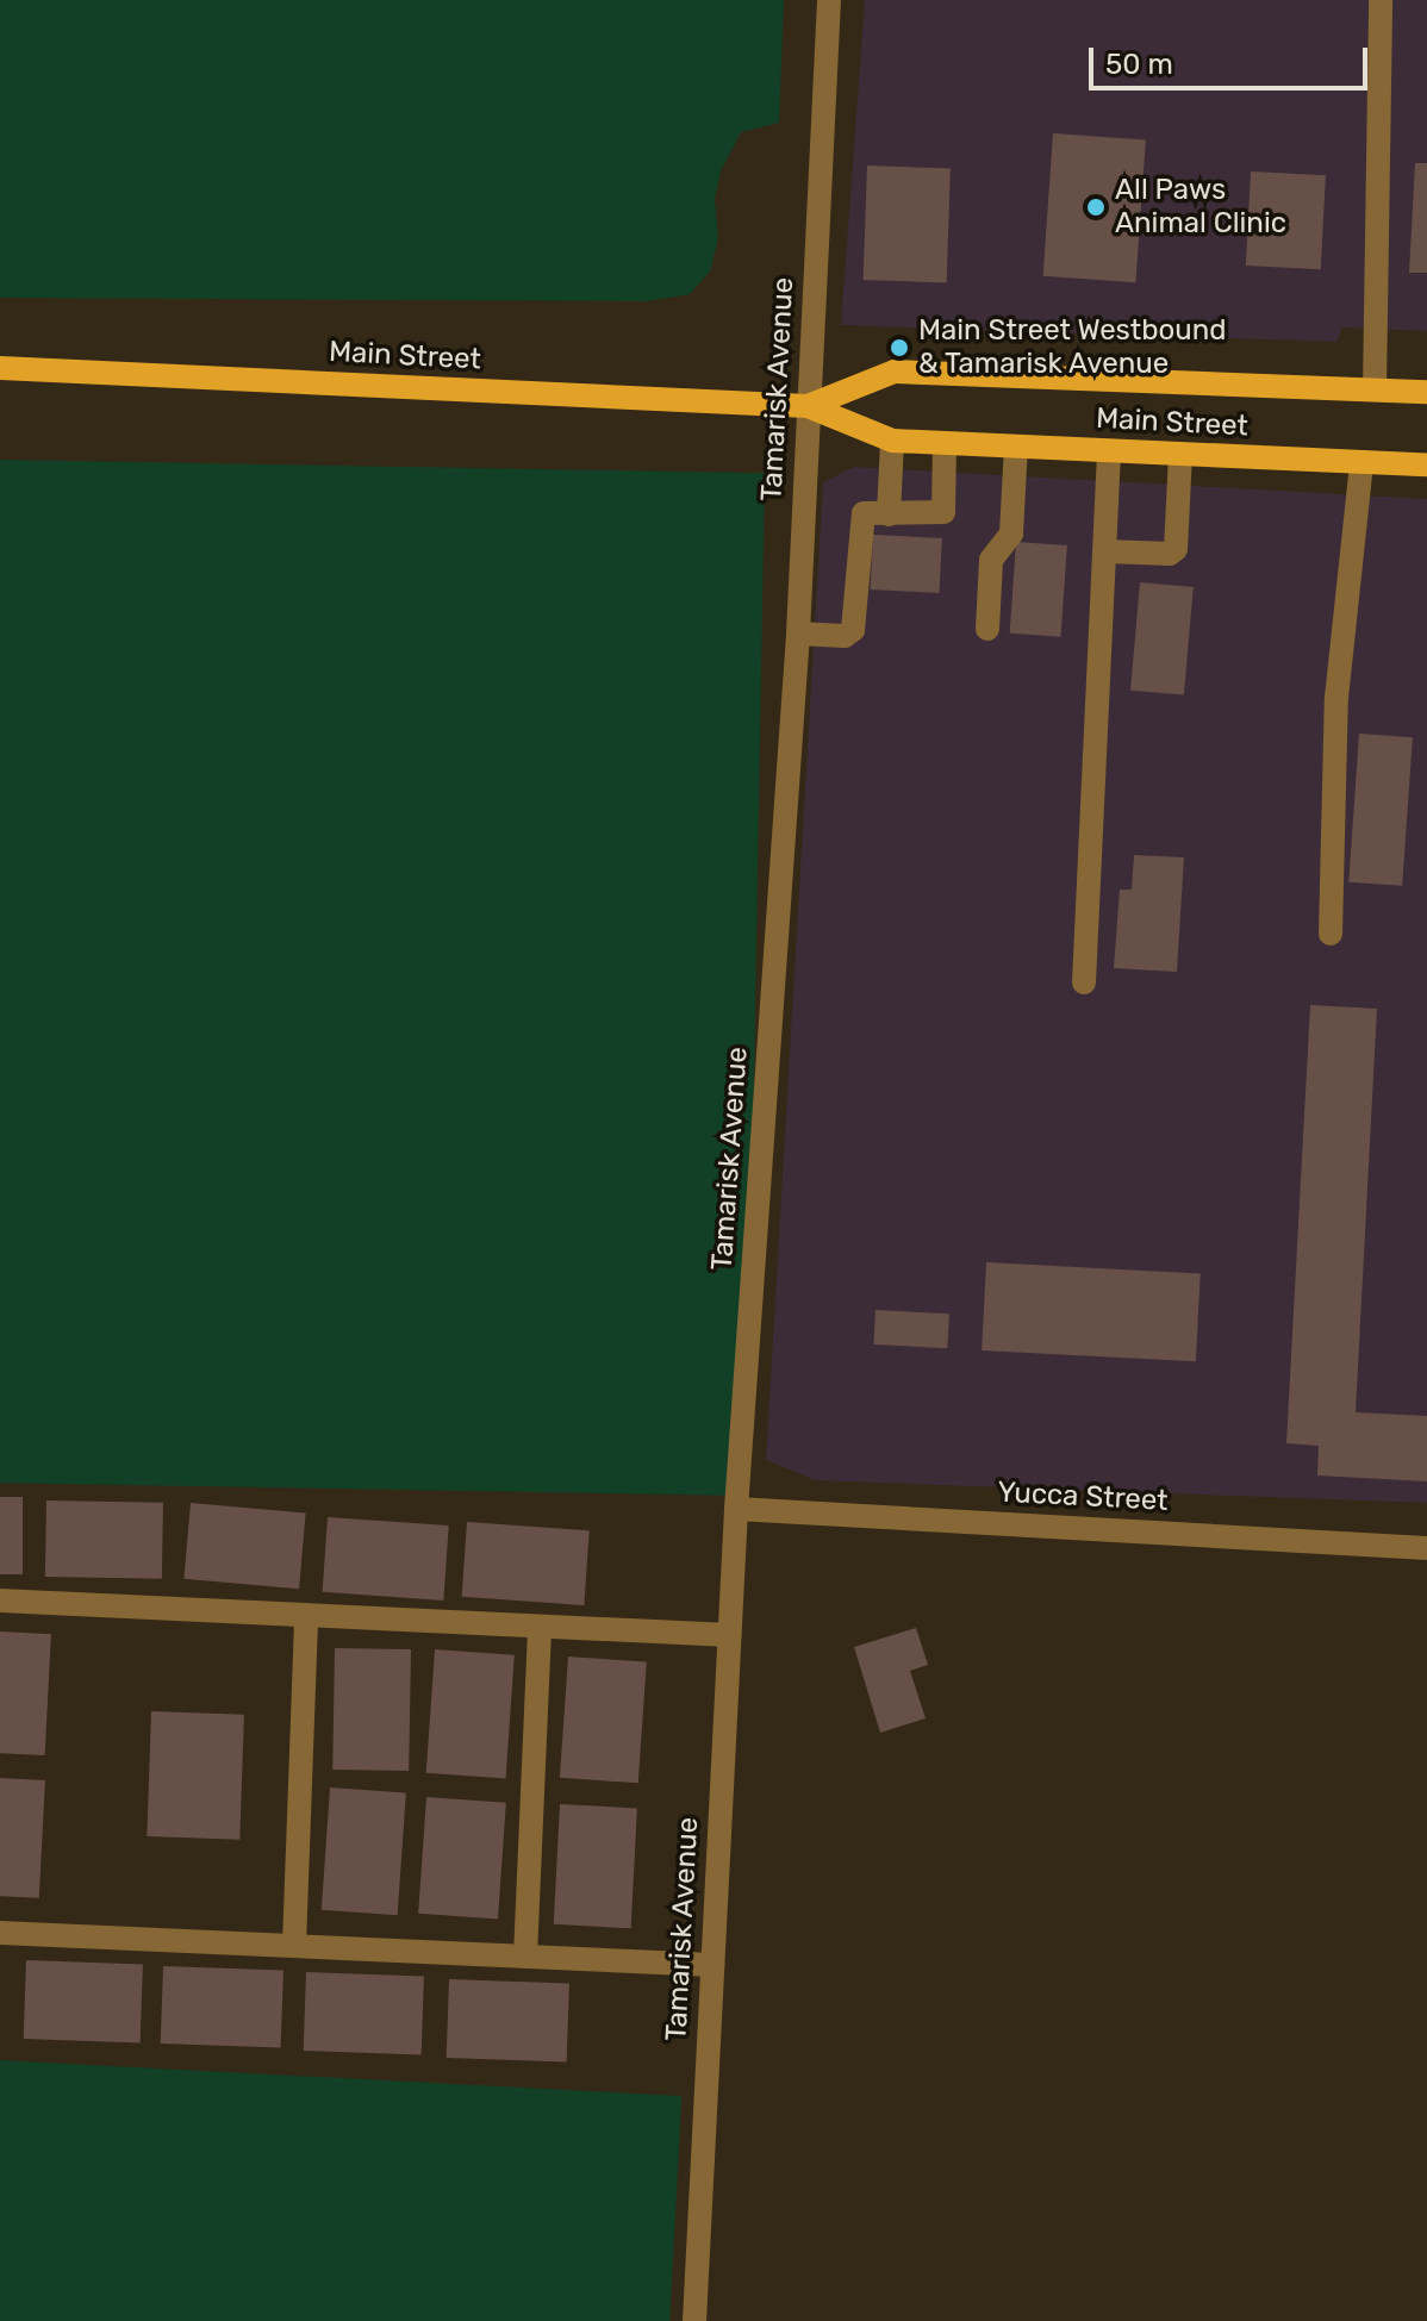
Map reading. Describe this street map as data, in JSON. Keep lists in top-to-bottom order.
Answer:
{
  "streets": {
    "main road": ["Main Street"],
    "street": ["Tamarisk Avenue", "Yucca Street"]
  },
  "crossings": [
    ["Main Street", "Tamarisk Avenue"],
    ["Tamarisk Avenue", "Yucca Street"]
  ],
  "places": ["All Paws Animal Clinic", "Main Street Westbound & Tamarisk Avenue"],
  "scale_bar": "50 m"
}
